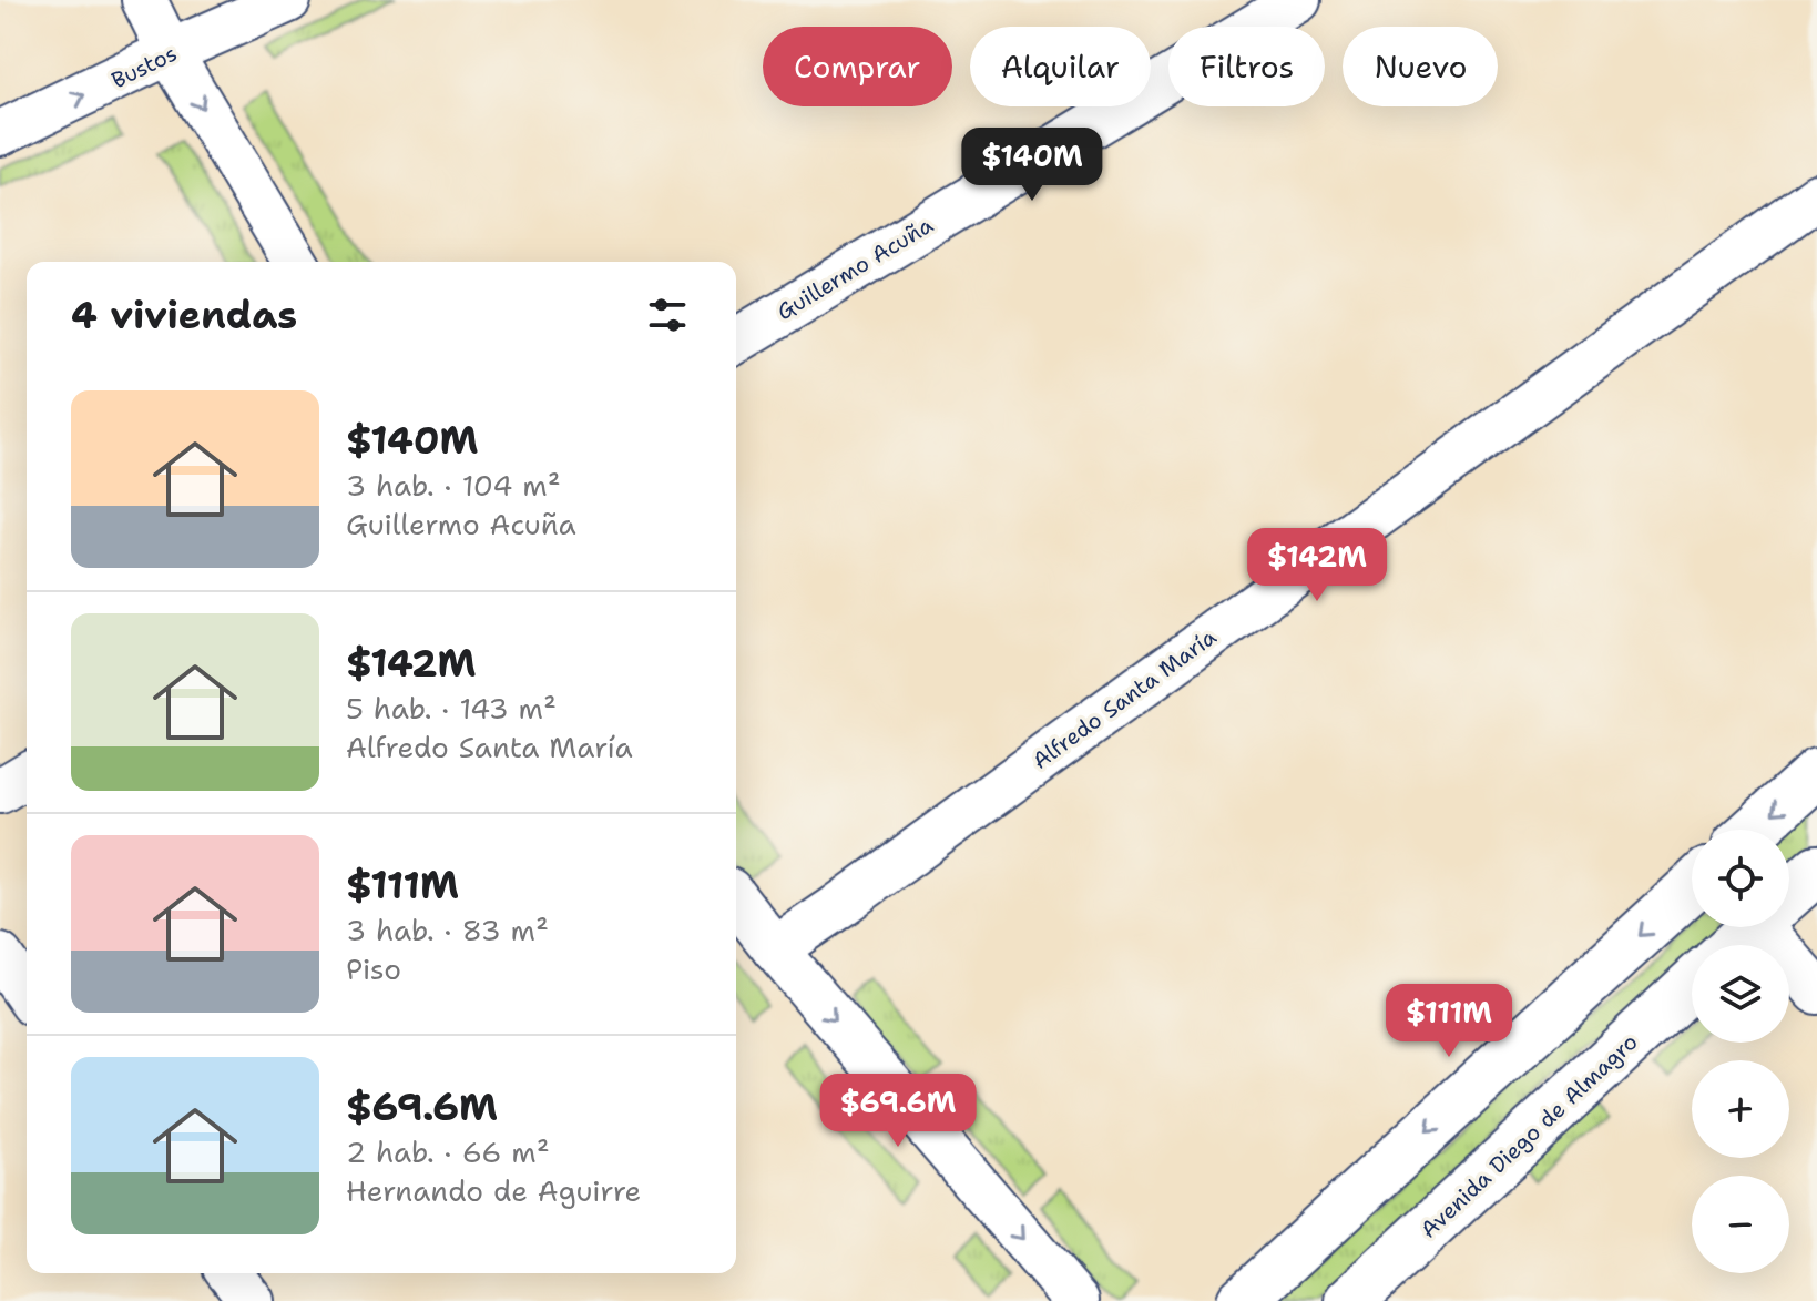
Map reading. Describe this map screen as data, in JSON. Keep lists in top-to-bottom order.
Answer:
{
  "streets": {
    "street": [
      "Bustos",
      "Guillermo Acuña",
      "Alfredo Santa María",
      "Avenida Diego de Almagro"
    ]
  },
  "one_way": ["Bustos"],
  "page": {
    "chip": [
      "Comprar",
      "Alquilar",
      "Filtros",
      "Nuevo"
    ],
    "price": [
      "$140M",
      "$142M",
      "$111M",
      "$69.6M"
    ],
    "heading": "4 viviendas",
    "list": [
      {
        "name": "$140M",
        "note": "3 hab. · 104 m² · Guillermo Acuña"
      },
      {
        "name": "$142M",
        "note": "5 hab. · 143 m² · Alfredo Santa María"
      },
      {
        "name": "$111M",
        "note": "3 hab. · 83 m² · Piso"
      },
      {
        "name": "$69.6M",
        "note": "2 hab. · 66 m² · Hernando de Aguirre"
      }
    ],
    "map_buttons": ["+", "−"]
  }
}
